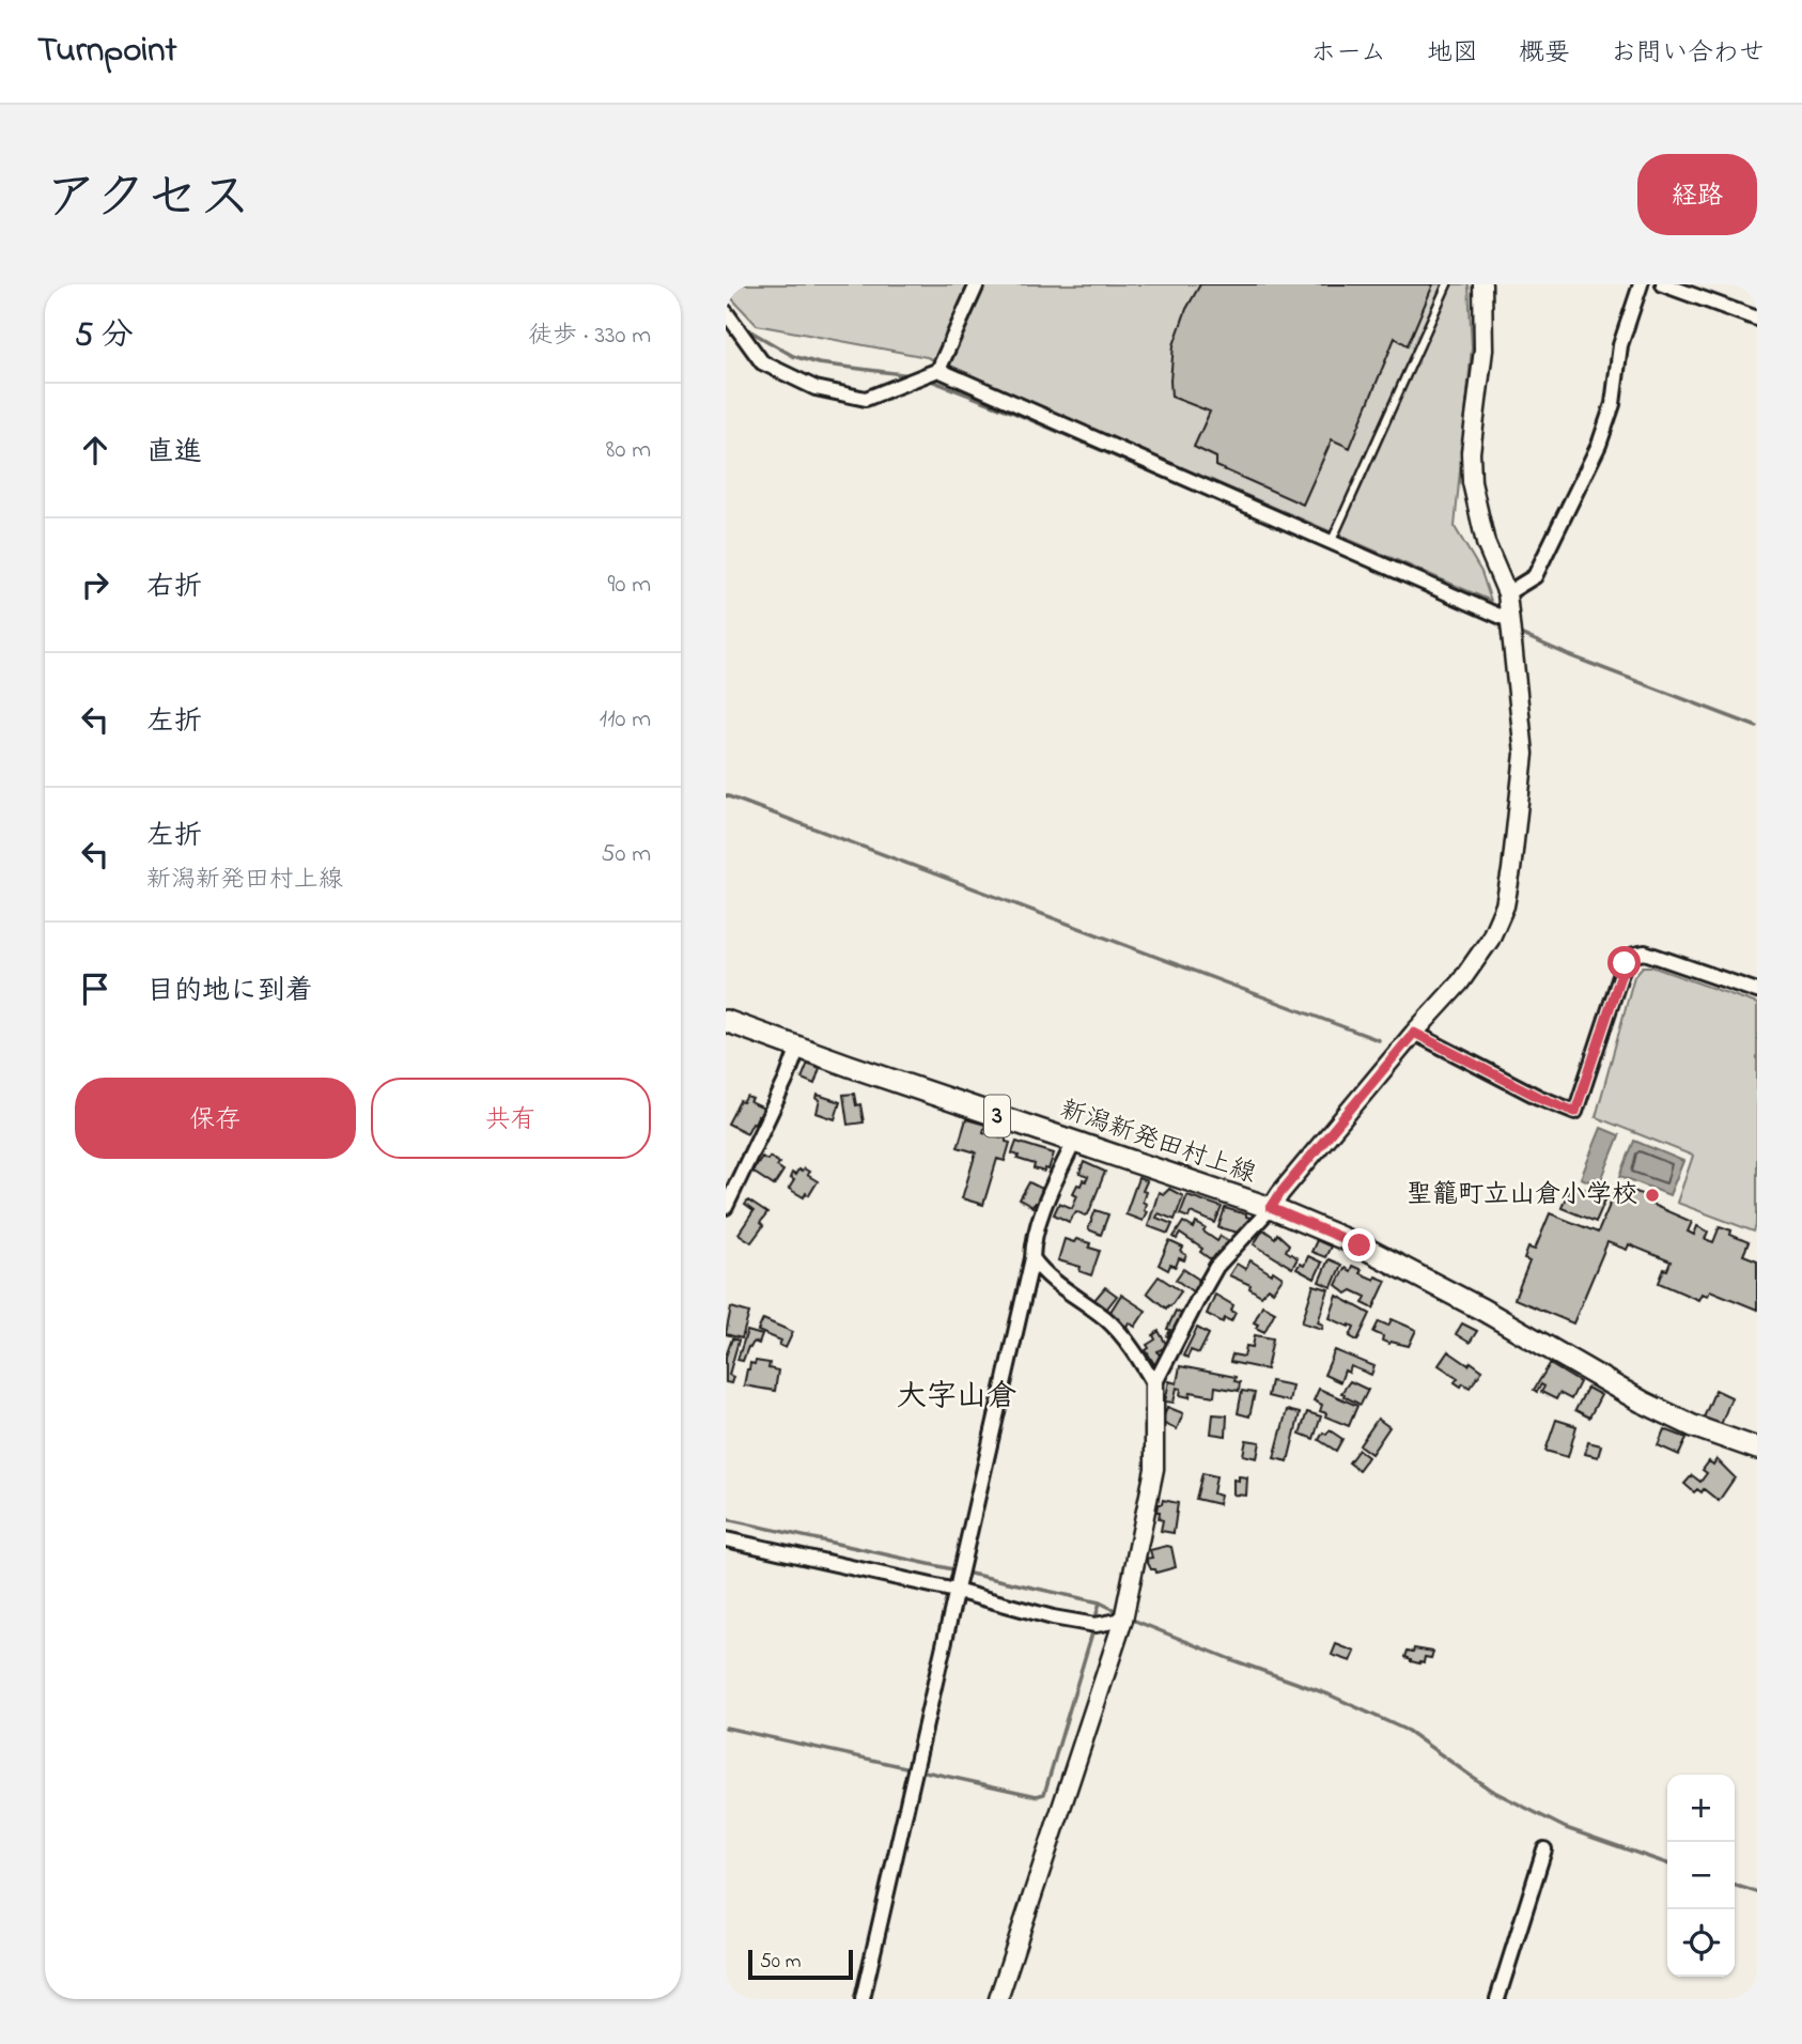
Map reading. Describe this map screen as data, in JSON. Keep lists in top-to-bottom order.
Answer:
{
  "streets": {
    "main road": ["3", "新潟新発田村上線"]
  },
  "districts": ["大字山倉"],
  "places": ["聖籠町立山倉小学校"],
  "scale_bar": "50 m",
  "page": {
    "header": "Turnpoint",
    "nav": [
      "ホーム",
      "地図",
      "概要",
      "お問い合わせ"
    ],
    "title": "アクセス",
    "buttons": [
      "経路",
      ["保存", "共有"]
    ],
    "heading": ["5 分", "徒歩 · 330 m"],
    "list": [
      ["直進", "80 m"],
      ["右折", "90 m"],
      ["左折", "110 m"],
      ["左折", "新潟新発田村上線", "50 m"],
      "目的地に到着"
    ],
    "map_buttons": ["+", "−"],
    "scale": "50 m"
  }
}
